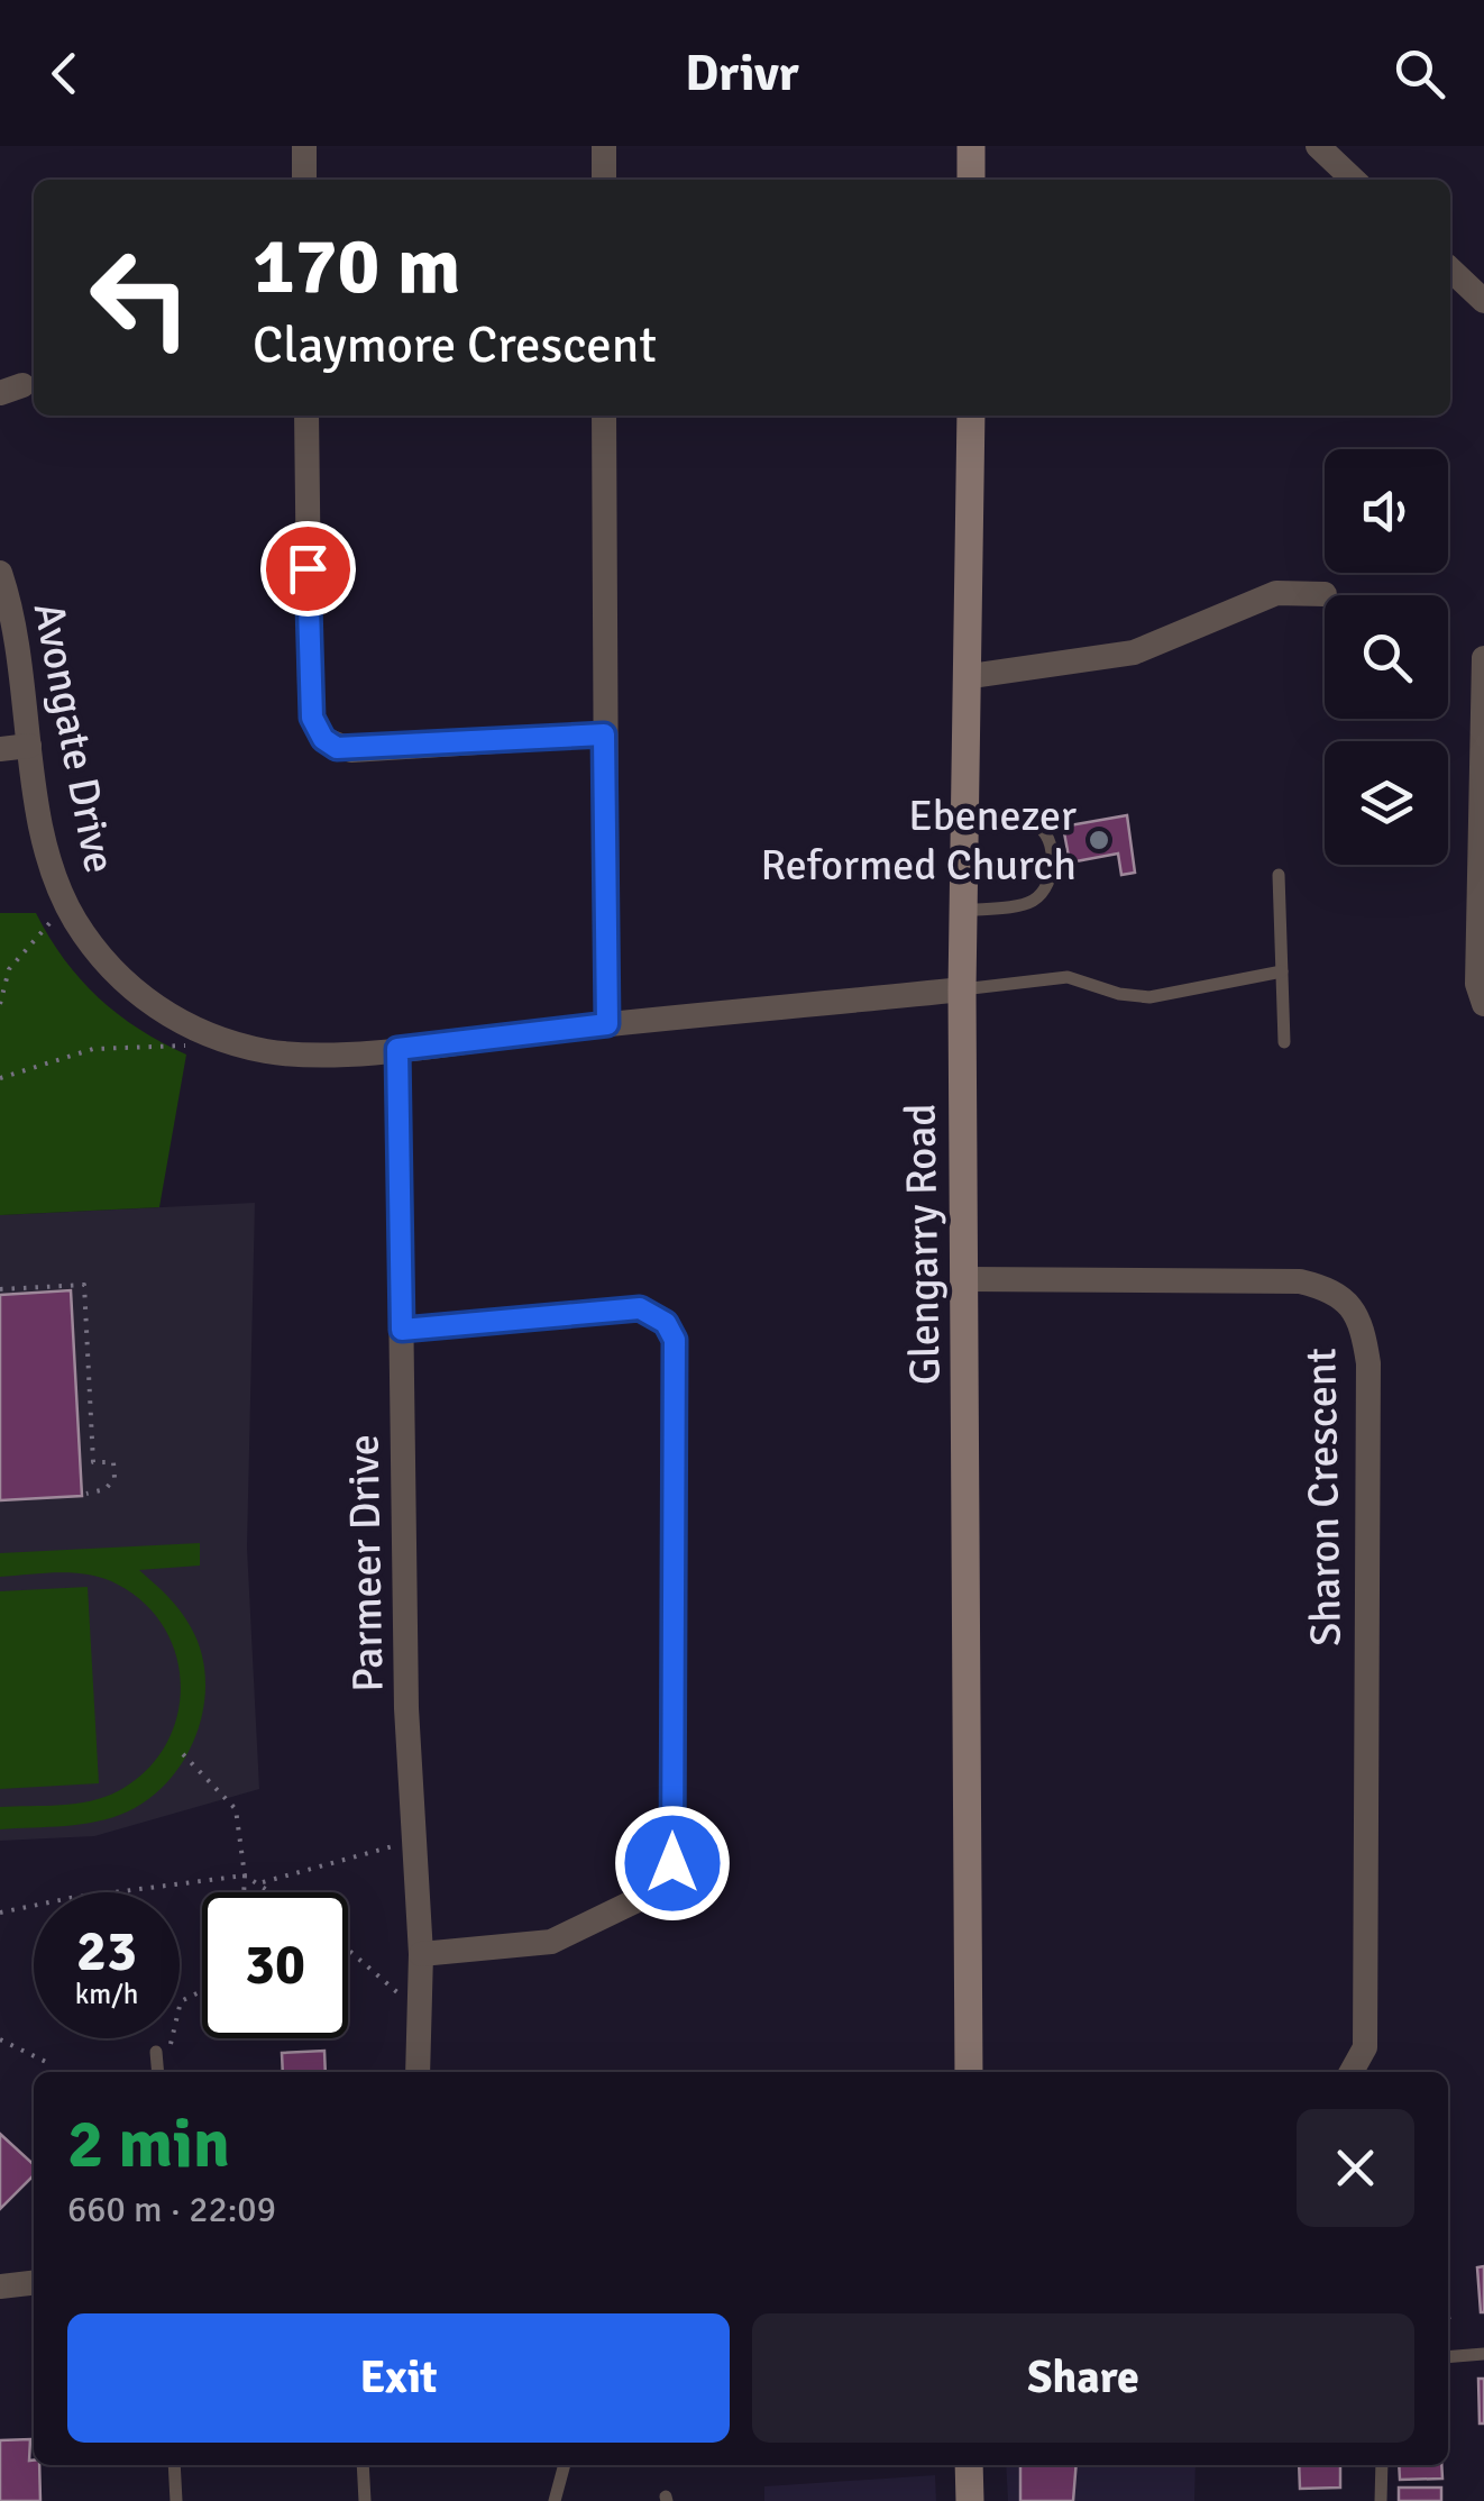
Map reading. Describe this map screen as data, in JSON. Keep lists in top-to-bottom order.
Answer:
{
  "streets": {
    "street": [
      "Avongate Drive",
      "Glengarry Road",
      "Sharon Crescent",
      "Parmeer Drive"
    ]
  },
  "crossings": [
    ["Avongate Drive", "Glengarry Road"],
    ["Avongate Drive", "Parmeer Drive"],
    ["Glengarry Road", "Sharon Crescent"]
  ],
  "places": ["Ebenezer Reformed Church"],
  "page": {
    "header": "Drivr",
    "turn": ["170 m", "Claymore Crescent"],
    "speed": "23 km/h",
    "limit": "30",
    "heading": ["2 min", "660 m · 22:09"],
    "buttons": ["Exit", "Share"]
  }
}
